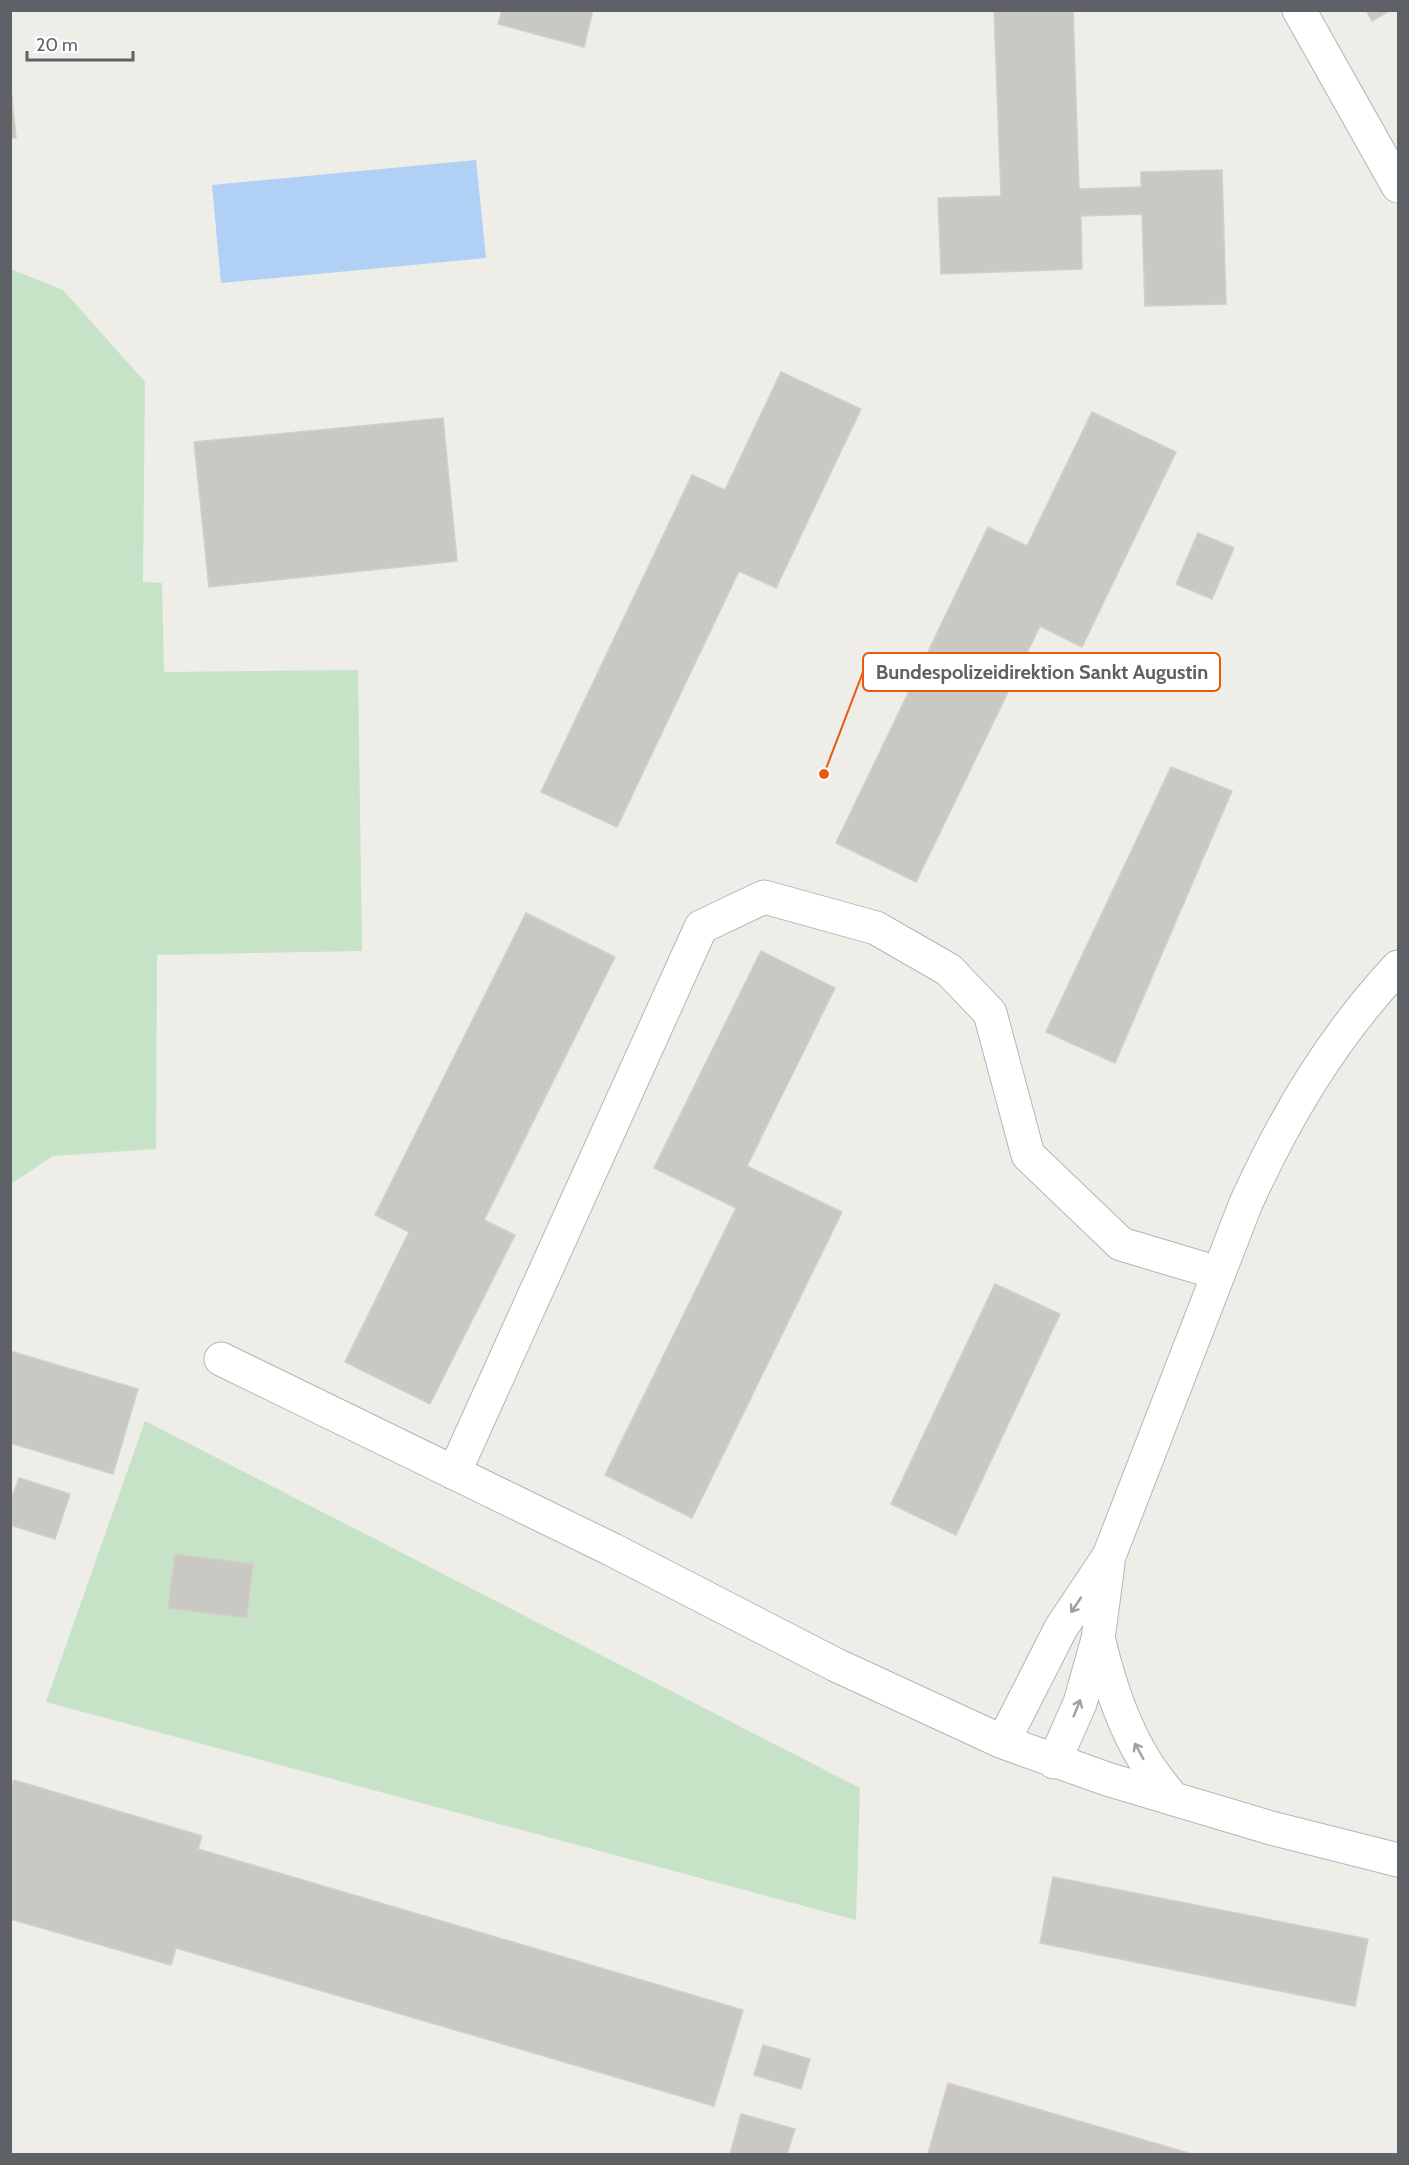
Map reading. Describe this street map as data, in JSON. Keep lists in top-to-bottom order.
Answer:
{
  "places": ["Bundespolizeidirektion Sankt Augustin"],
  "scale_bar": "20 m"
}
